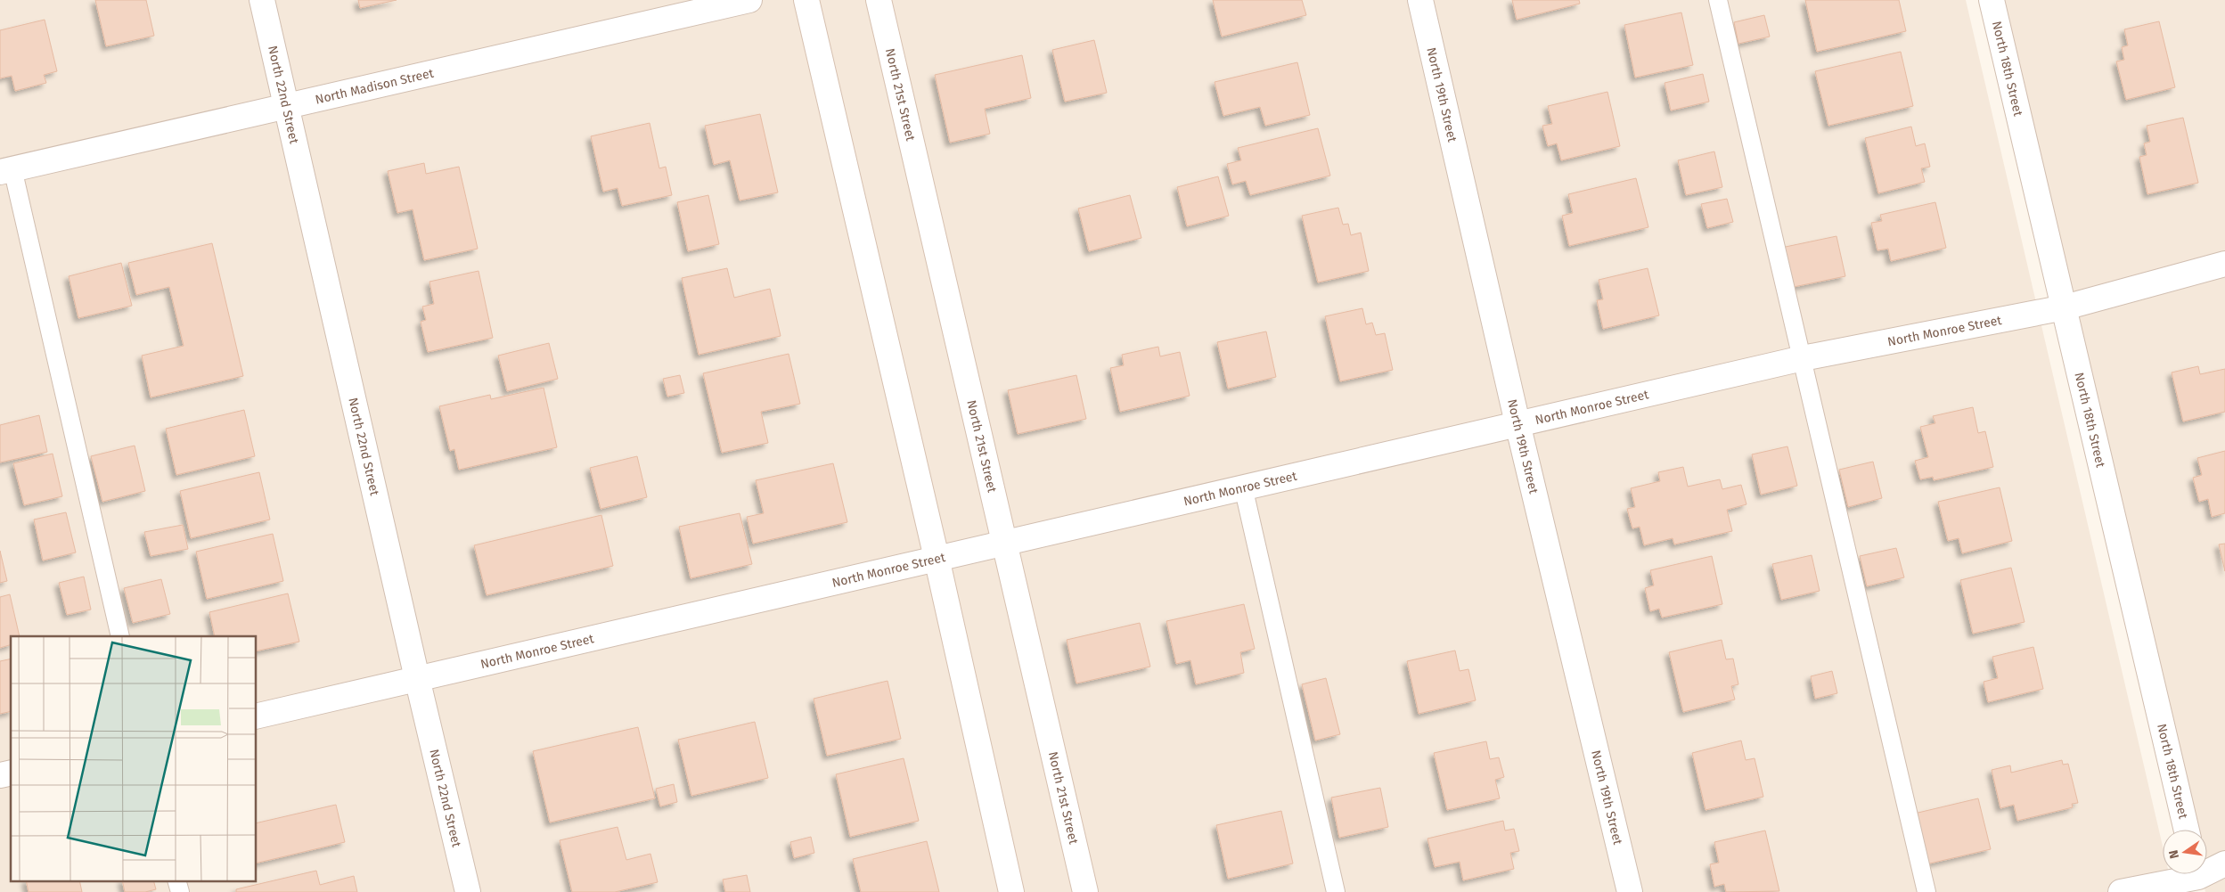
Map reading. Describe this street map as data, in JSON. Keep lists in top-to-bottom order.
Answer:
{
  "streets": {
    "street": [
      "North 18th Street",
      "North Madison Street",
      "North 22nd Street",
      "North 21st Street",
      "North 19th Street",
      "North Monroe Street"
    ]
  },
  "crossings": [
    ["North 18th Street", "North Monroe Street"],
    ["North Madison Street", "North 22nd Street"],
    ["North 22nd Street", "North Monroe Street"],
    ["North 21st Street", "North Monroe Street"],
    ["North 19th Street", "North Monroe Street"]
  ],
  "north": "left"
}
